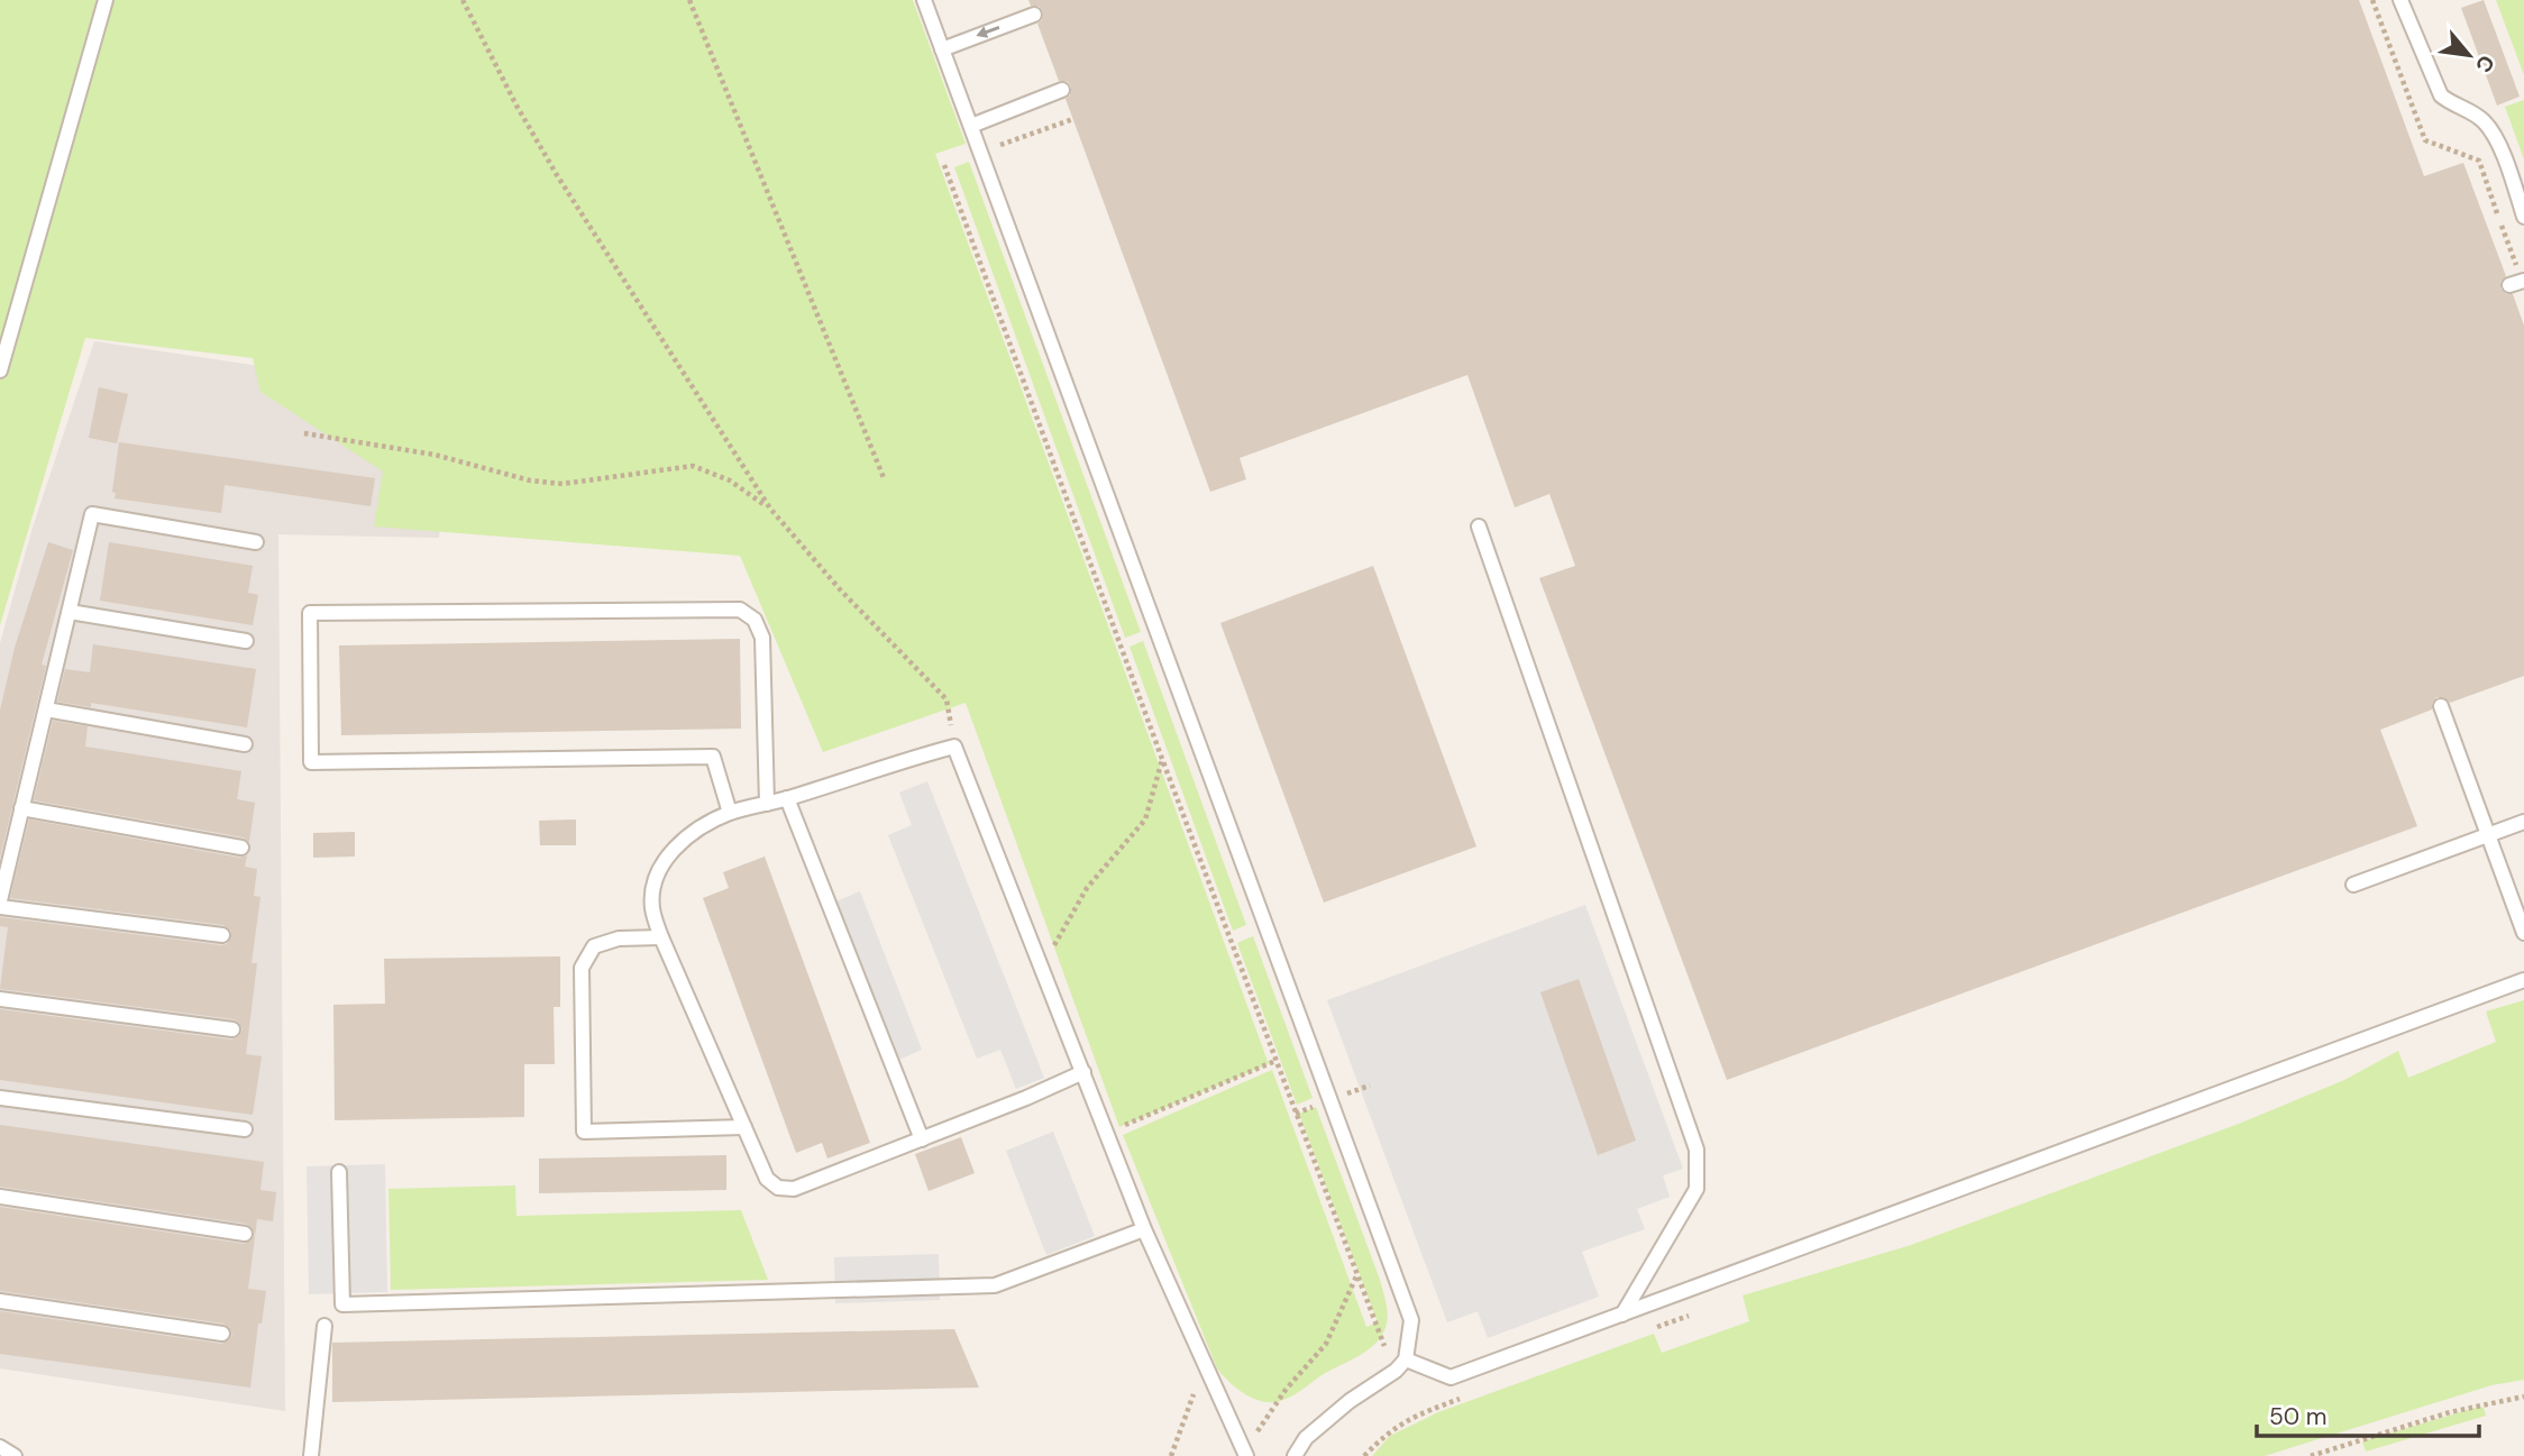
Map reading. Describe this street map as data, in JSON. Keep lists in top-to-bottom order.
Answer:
{
  "scale_bar": "50 m",
  "north": "bottom right"
}
